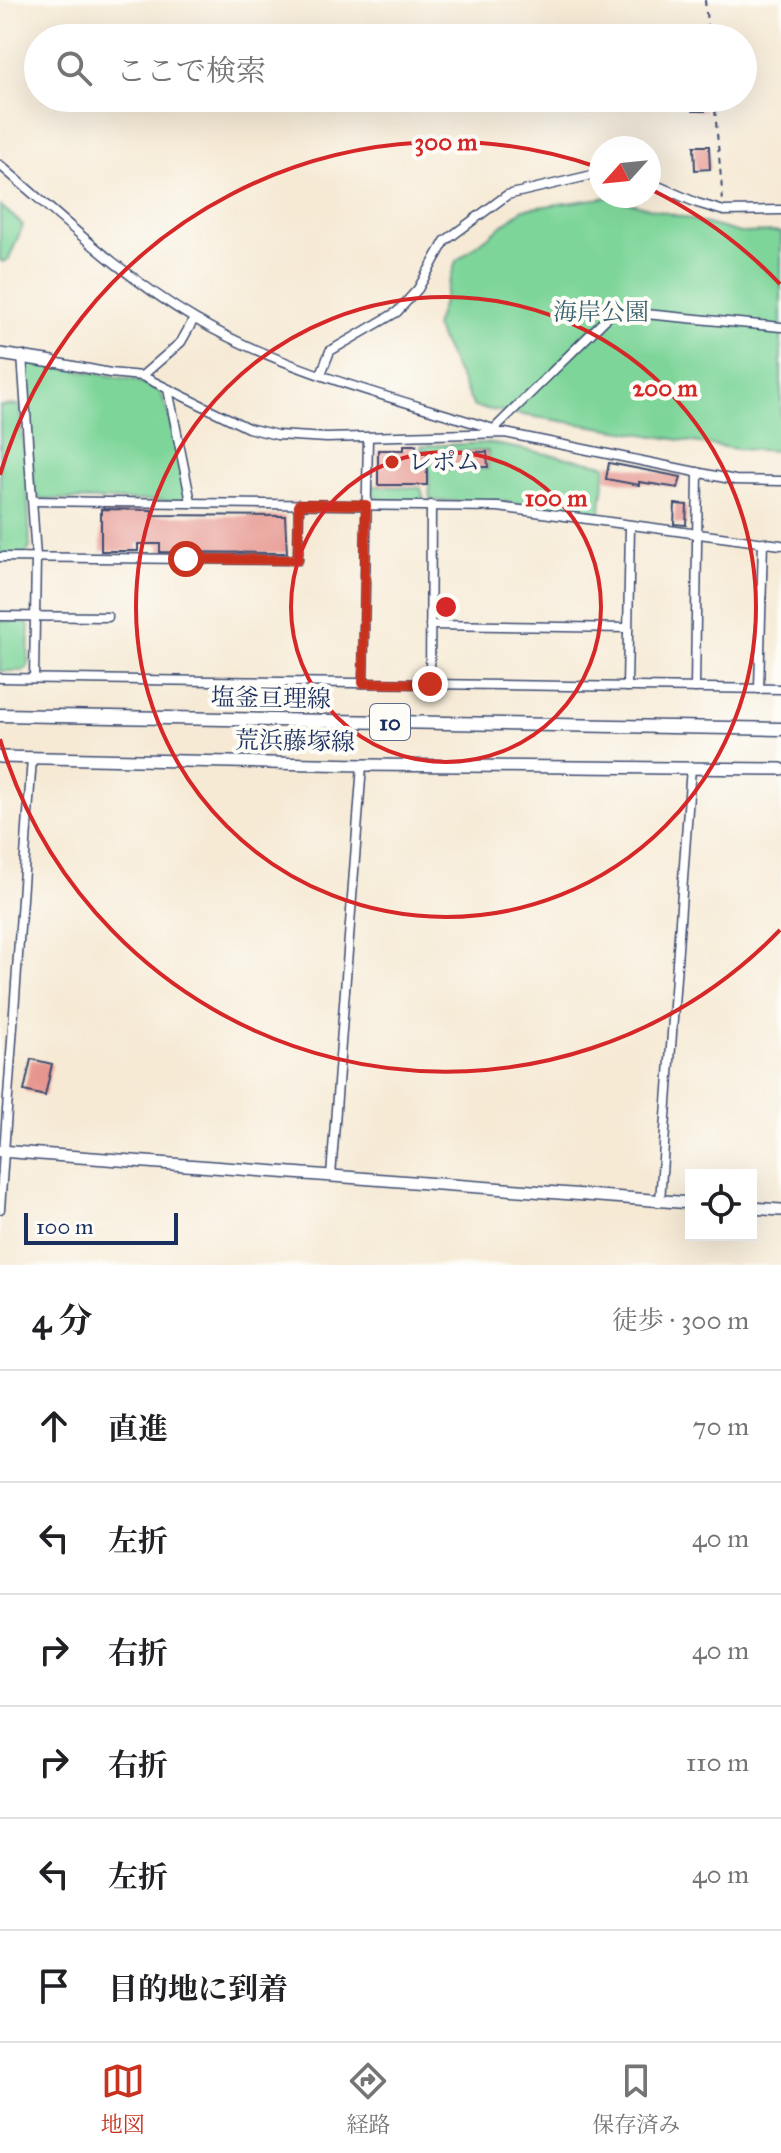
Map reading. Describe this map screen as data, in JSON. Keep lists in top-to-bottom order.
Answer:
{
  "streets": {
    "main road": ["塩釜亘理線", "10"],
    "street": ["荒浜藤塚線"]
  },
  "parks": ["海岸公園"],
  "places": ["レポム"],
  "scale_bar": "100 m",
  "north": "bottom left",
  "page": {
    "search": "ここで検索",
    "scale": "100 m",
    "heading": ["4 分", "徒歩 · 300 m"],
    "list": [
      ["直進", "70 m"],
      ["左折", "40 m"],
      ["右折", "40 m"],
      ["右折", "110 m"],
      ["左折", "40 m"],
      "目的地に到着"
    ],
    "nav": ["地図", "経路", "保存済み"]
  },
  "rings": ["300 m", "200 m", "100 m"]
}
